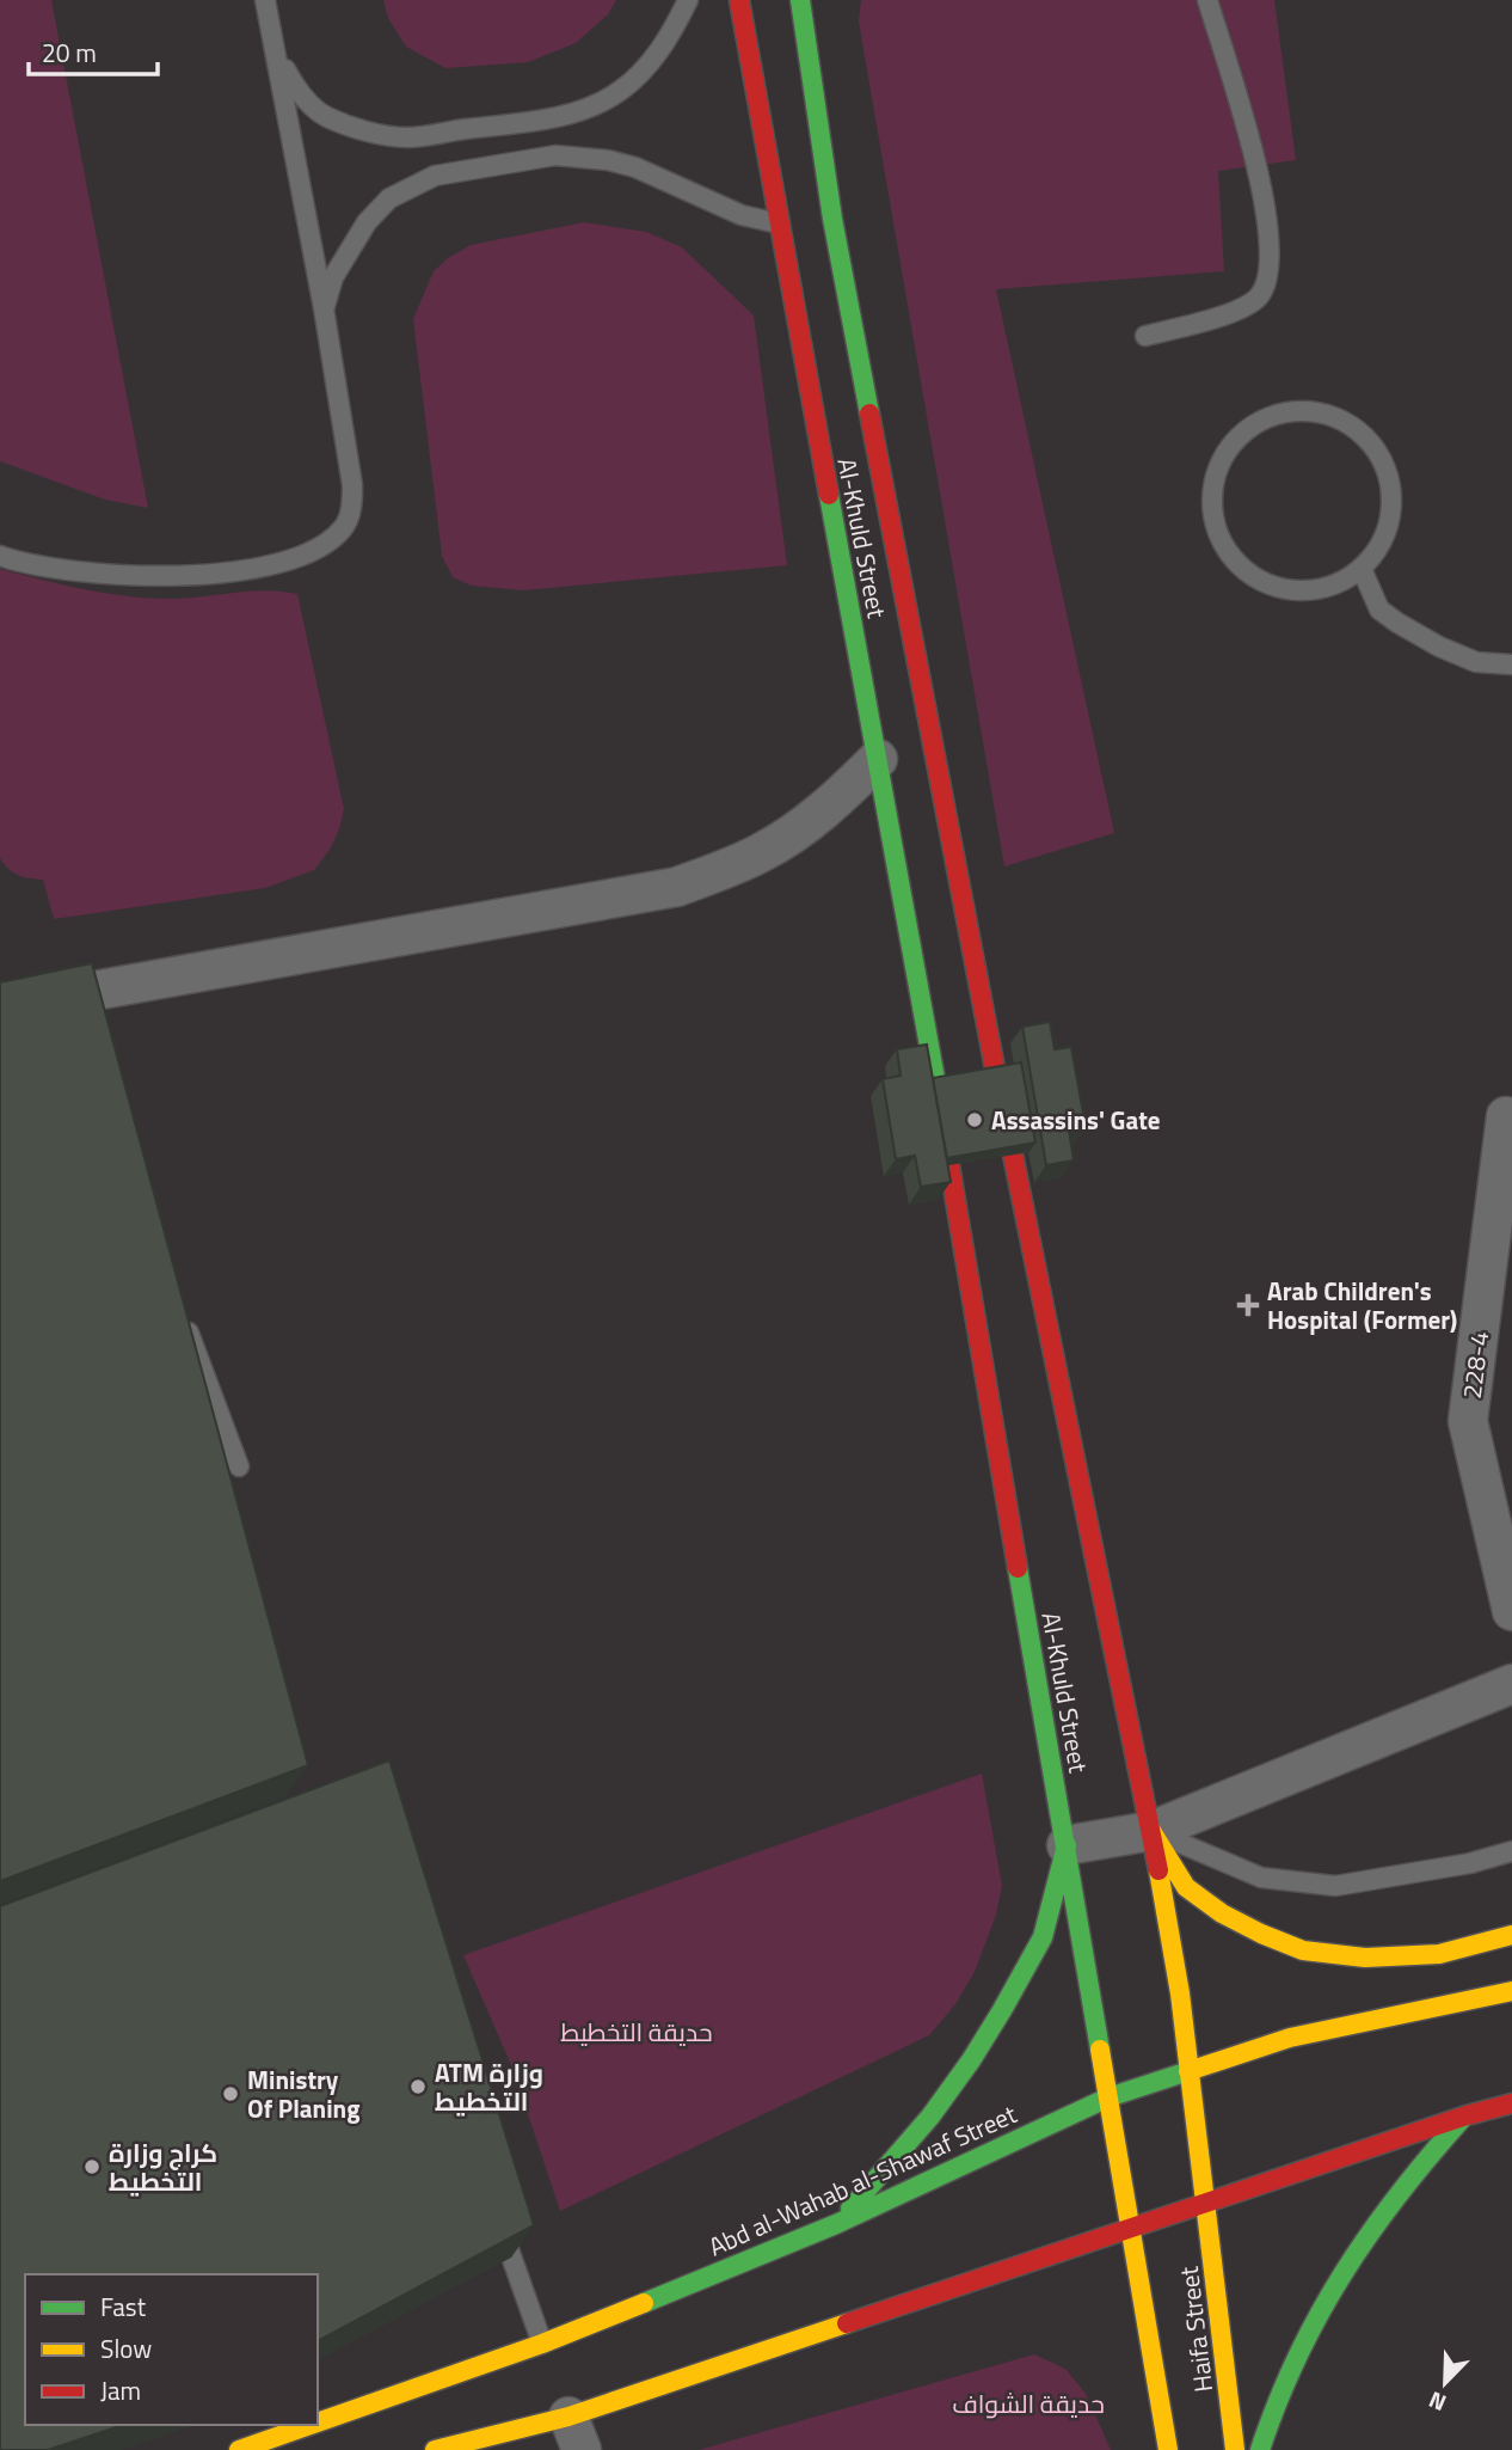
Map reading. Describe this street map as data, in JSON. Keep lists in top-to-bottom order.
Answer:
{
  "streets": {
    "main road": ["Al-Khuld Street", "Abd al-Wahab al-Shawaf Street", "Haifa Street"],
    "street": ["228-4"]
  },
  "crossings": [
    ["Al-Khuld Street", "Abd al-Wahab al-Shawaf Street"],
    ["Al-Khuld Street", "Haifa Street"]
  ],
  "parks": ["حديقة التخطيط", "حديقة الشواف"],
  "places": {
    "other": [
      "Assassins' Gate",
      "ATM وزارة التخطيط",
      "Ministry Of Planing",
      "كراج وزارة التخطيط"
    ],
    "health": ["Arab Children's Hospital (Former)"]
  },
  "legend": ["Fast", "Slow", "Jam"],
  "scale_bar": "20 m",
  "north": "bottom left"
}
